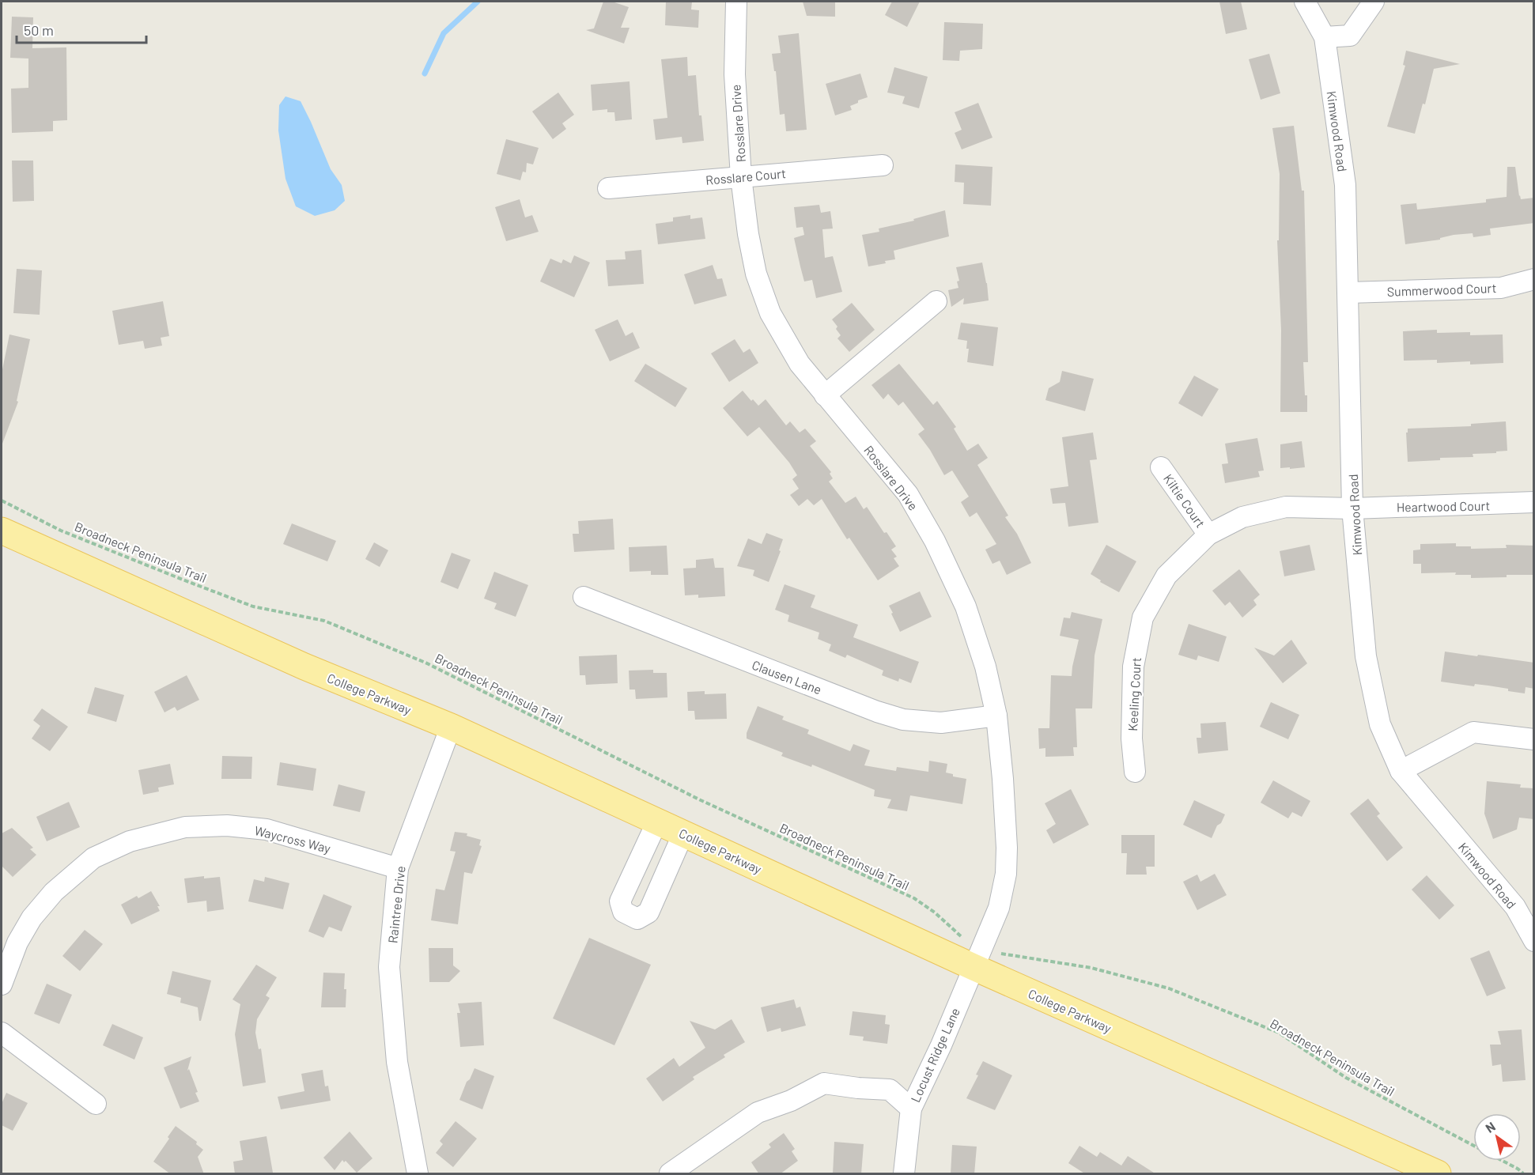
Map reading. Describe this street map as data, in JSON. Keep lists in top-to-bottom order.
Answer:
{
  "streets": {
    "main road": ["College Parkway"],
    "street": [
      "Rosslare Drive",
      "Kimwood Road",
      "Rosslare Court",
      "Summerwood Court",
      "Kiltie Court",
      "Heartwood Court",
      "Clausen Lane",
      "Keeling Court",
      "Waycross Way",
      "Raintree Drive",
      "Locust Ridge Lane"
    ],
    "path": ["Broadneck Peninsula Trail"]
  },
  "crossings": [
    ["Rosslare Drive", "Rosslare Court"],
    ["Rosslare Drive", "Clausen Lane"],
    ["Rosslare Drive", "College Parkway"],
    ["Rosslare Drive", "Locust Ridge Lane"],
    ["Kimwood Road", "Summerwood Court"],
    ["Kimwood Road", "Heartwood Court"],
    ["Kimwood Road", "Keeling Court"],
    ["Kiltie Court", "Keeling Court"],
    ["Heartwood Court", "Keeling Court"],
    ["College Parkway", "Raintree Drive"],
    ["College Parkway", "Locust Ridge Lane"],
    ["Waycross Way", "Raintree Drive"]
  ],
  "scale_bar": "50 m",
  "north": "top left"
}
